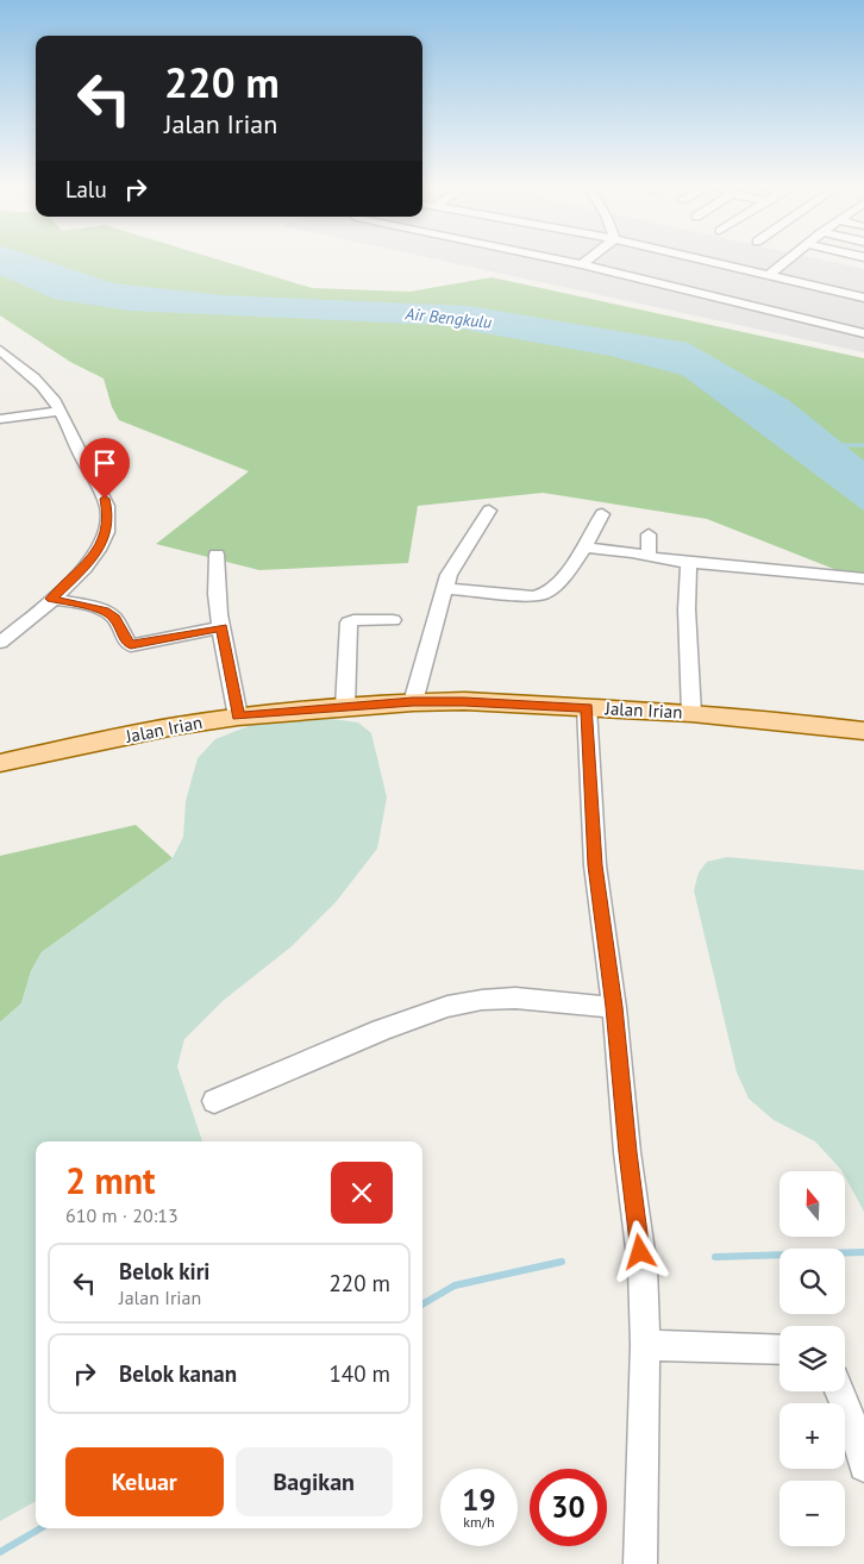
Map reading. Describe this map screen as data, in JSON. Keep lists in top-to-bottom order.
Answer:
{
  "streets": {
    "main road": ["Jalan Irian"]
  },
  "water": ["Air Bengkulu"],
  "north": "top",
  "page": {
    "turn": ["220 m", "Jalan Irian"],
    "then": "Lalu",
    "heading": ["2 mnt", "610 m · 20:13"],
    "map_buttons": ["+", "−"],
    "list": [
      {
        "name": "Belok kiri",
        "note": "Jalan Irian",
        "value": "220 m"
      },
      {
        "name": "Belok kanan",
        "value": "140 m"
      }
    ],
    "buttons": ["Keluar", "Bagikan"],
    "speed": "19 km/h",
    "limit": "30"
  }
}
